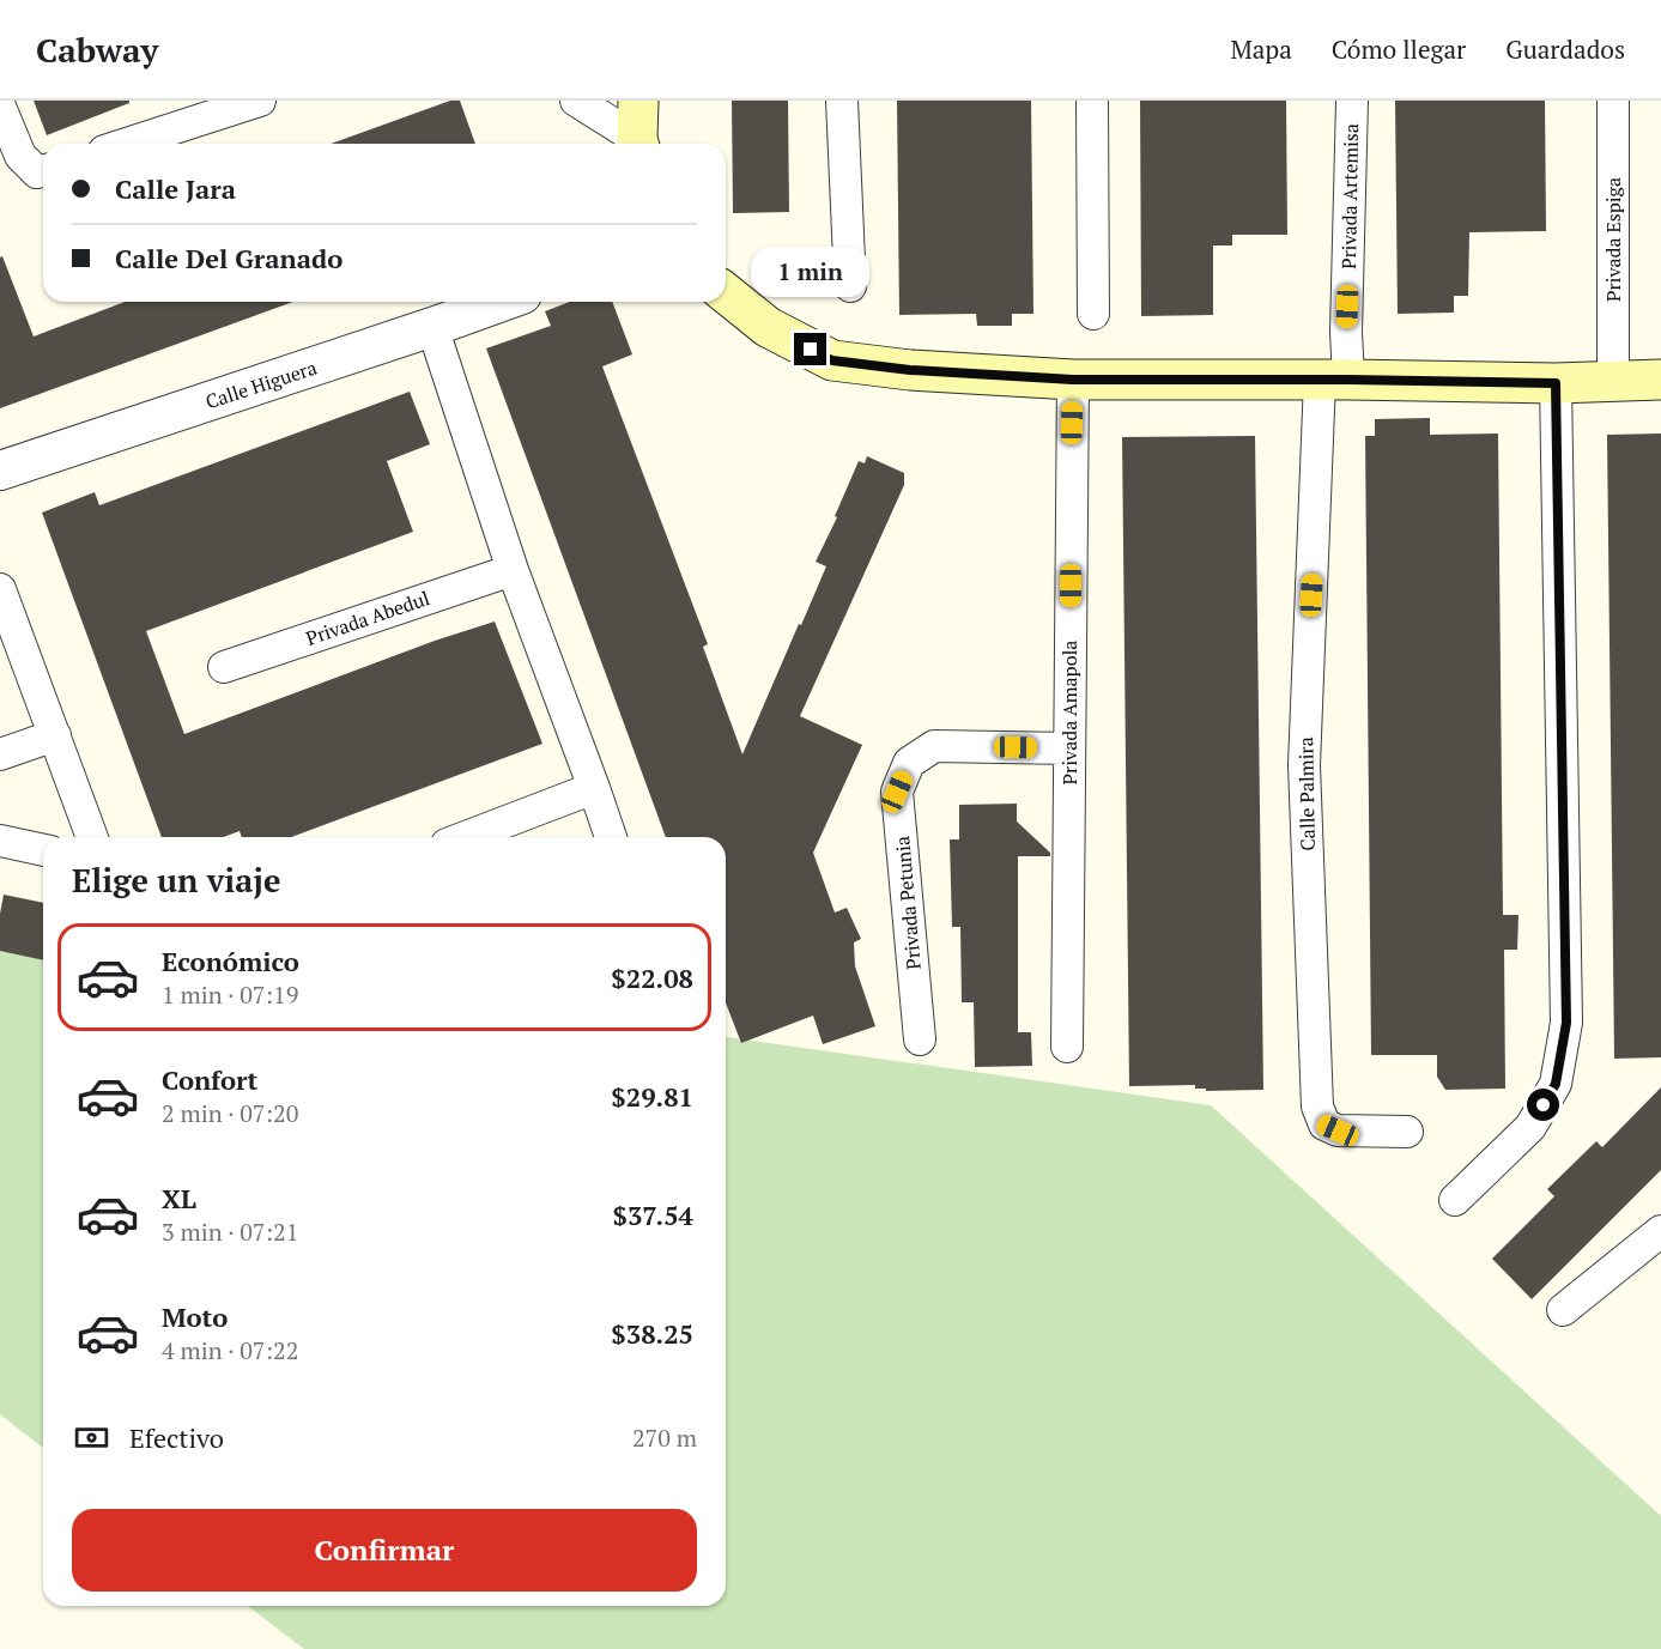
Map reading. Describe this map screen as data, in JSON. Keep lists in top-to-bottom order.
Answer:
{
  "streets": {
    "street": [
      "Privada Artemisa",
      "Privada Espiga",
      "Calle Higuera",
      "Privada Abedul",
      "Privada Amapola",
      "Calle Palmira",
      "Privada Petunia"
    ]
  },
  "crossings": [
    ["Privada Artemisa", "Calle Palmira"],
    ["Privada Amapola", "Privada Petunia"]
  ],
  "page": {
    "header": "Cabway",
    "nav": ["Mapa", "Cómo llegar", "Guardados"],
    "banner": ["Calle Jara", "Calle Del Granado"],
    "bubble": "1 min",
    "heading": "Elige un viaje",
    "list": [
      {
        "name": "Económico",
        "note": "1 min · 07:19",
        "value": "$22.08"
      },
      {
        "name": "Confort",
        "note": "2 min · 07:20",
        "value": "$29.81"
      },
      {
        "name": "XL",
        "note": "3 min · 07:21",
        "value": "$37.54"
      },
      {
        "name": "Moto",
        "note": "4 min · 07:22",
        "value": "$38.25"
      }
    ],
    "pay": ["Efectivo", "270 m"],
    "buttons": "Confirmar"
  }
}
